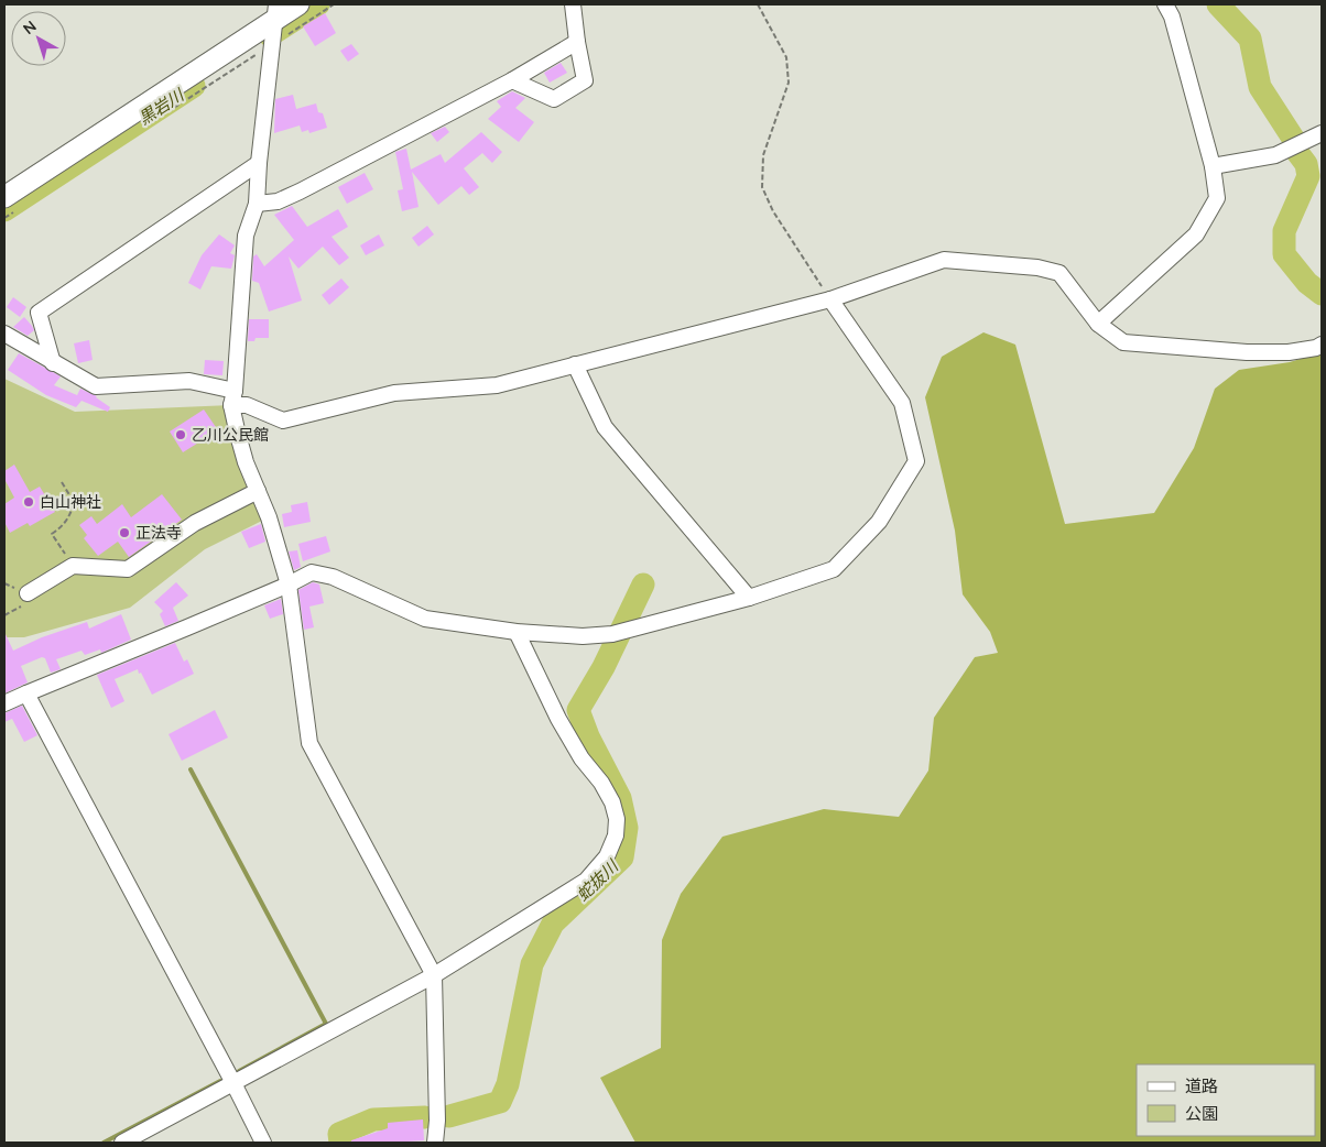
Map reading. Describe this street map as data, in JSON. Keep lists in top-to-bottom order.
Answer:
{
  "water": ["黒岩川", "蛇抜川"],
  "places": ["乙川公民館", "白山神社", "正法寺"],
  "legend": ["道路", "公園"],
  "north": "top left"
}
